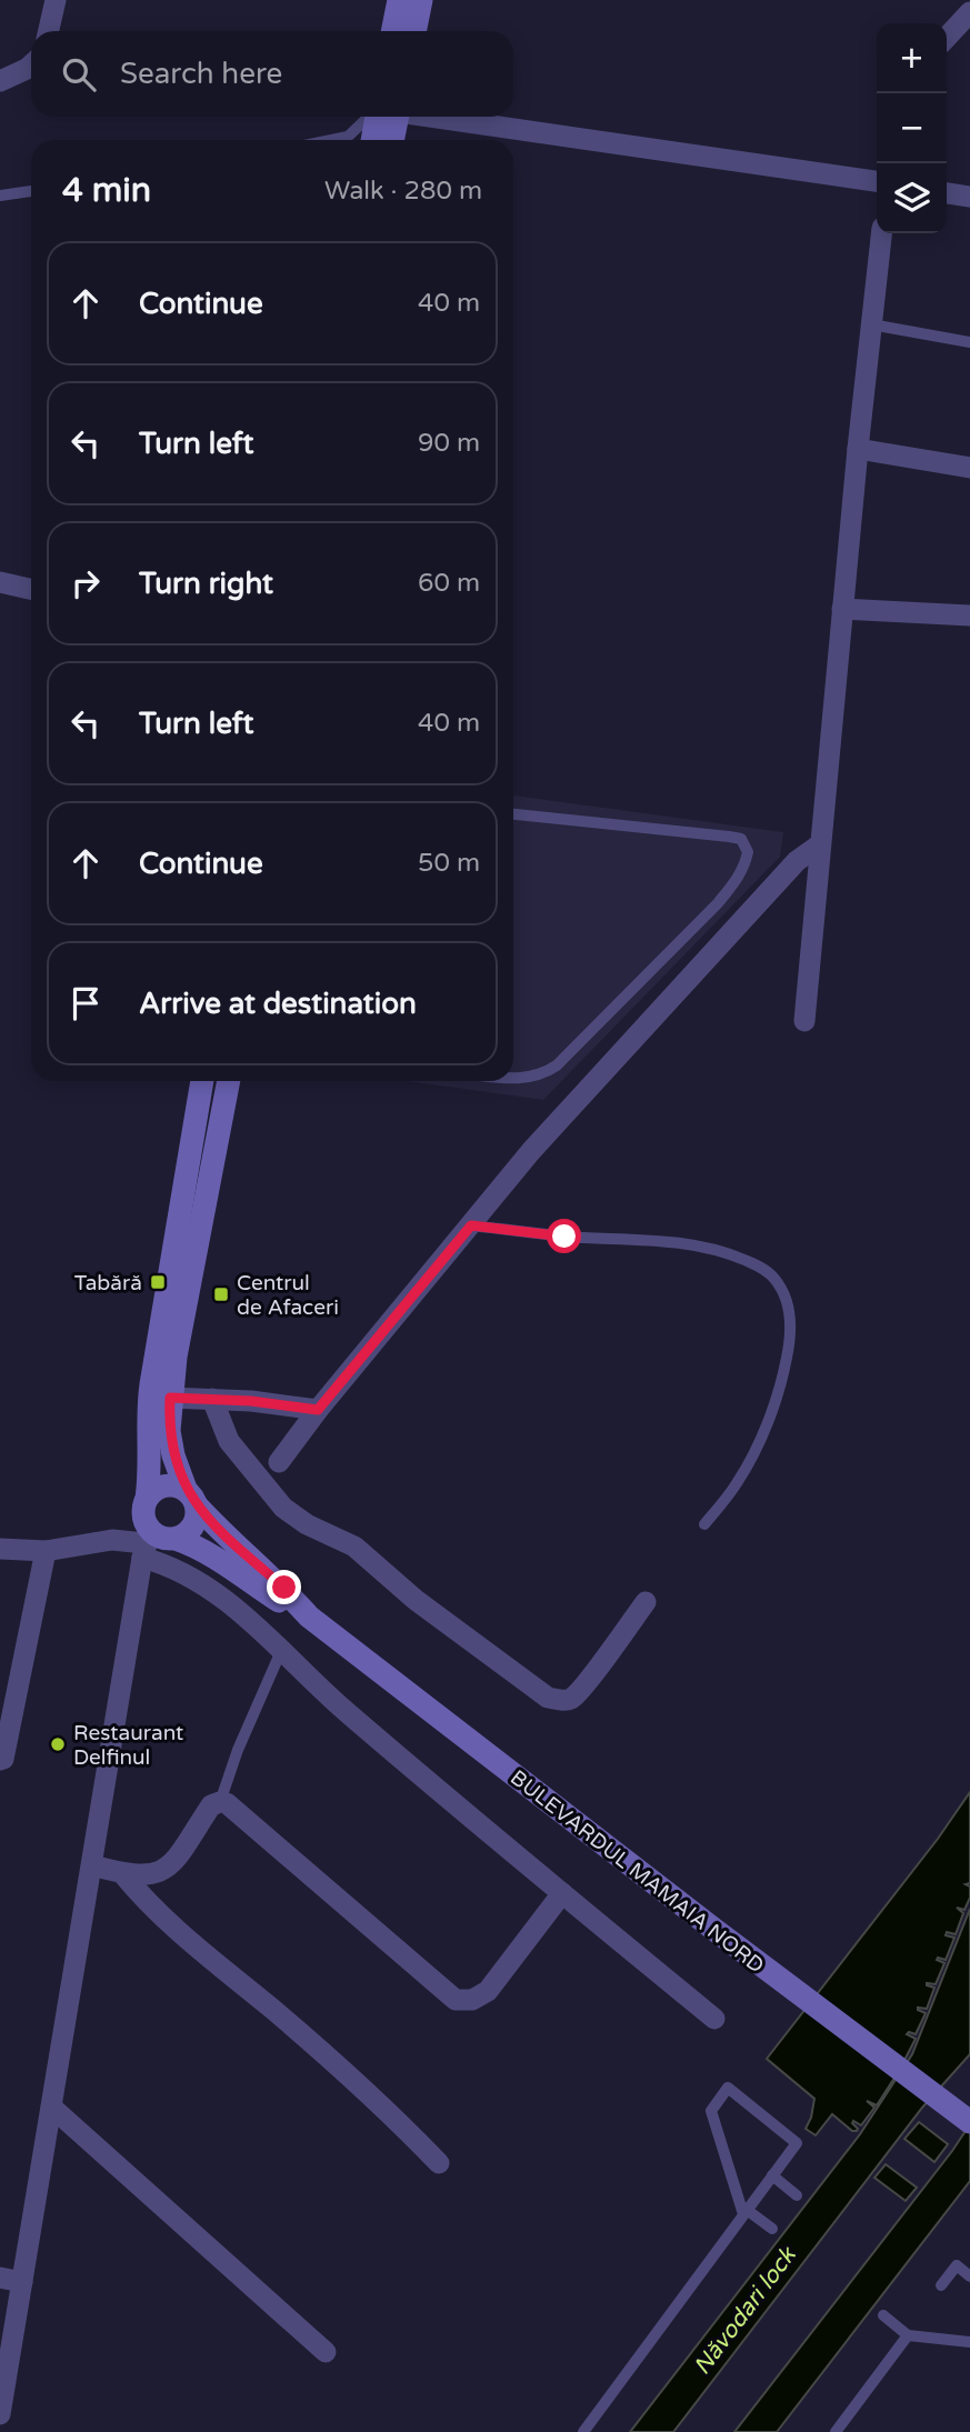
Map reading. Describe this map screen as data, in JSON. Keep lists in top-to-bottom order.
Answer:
{
  "streets": {
    "main road": ["BULEVARDUL MAMAIA NORD"]
  },
  "water": ["Năvodari lock"],
  "places": {
    "transit": ["Tabără", "Centrul de Afaceri"],
    "other": ["Restaurant Delfinul"]
  },
  "page": {
    "map_buttons": ["+", "−"],
    "search": "Search here",
    "heading": ["4 min", "Walk · 280 m"],
    "list": [
      ["Continue", "40 m"],
      ["Turn left", "90 m"],
      ["Turn right", "60 m"],
      ["Turn left", "40 m"],
      ["Continue", "50 m"],
      "Arrive at destination"
    ]
  }
}
